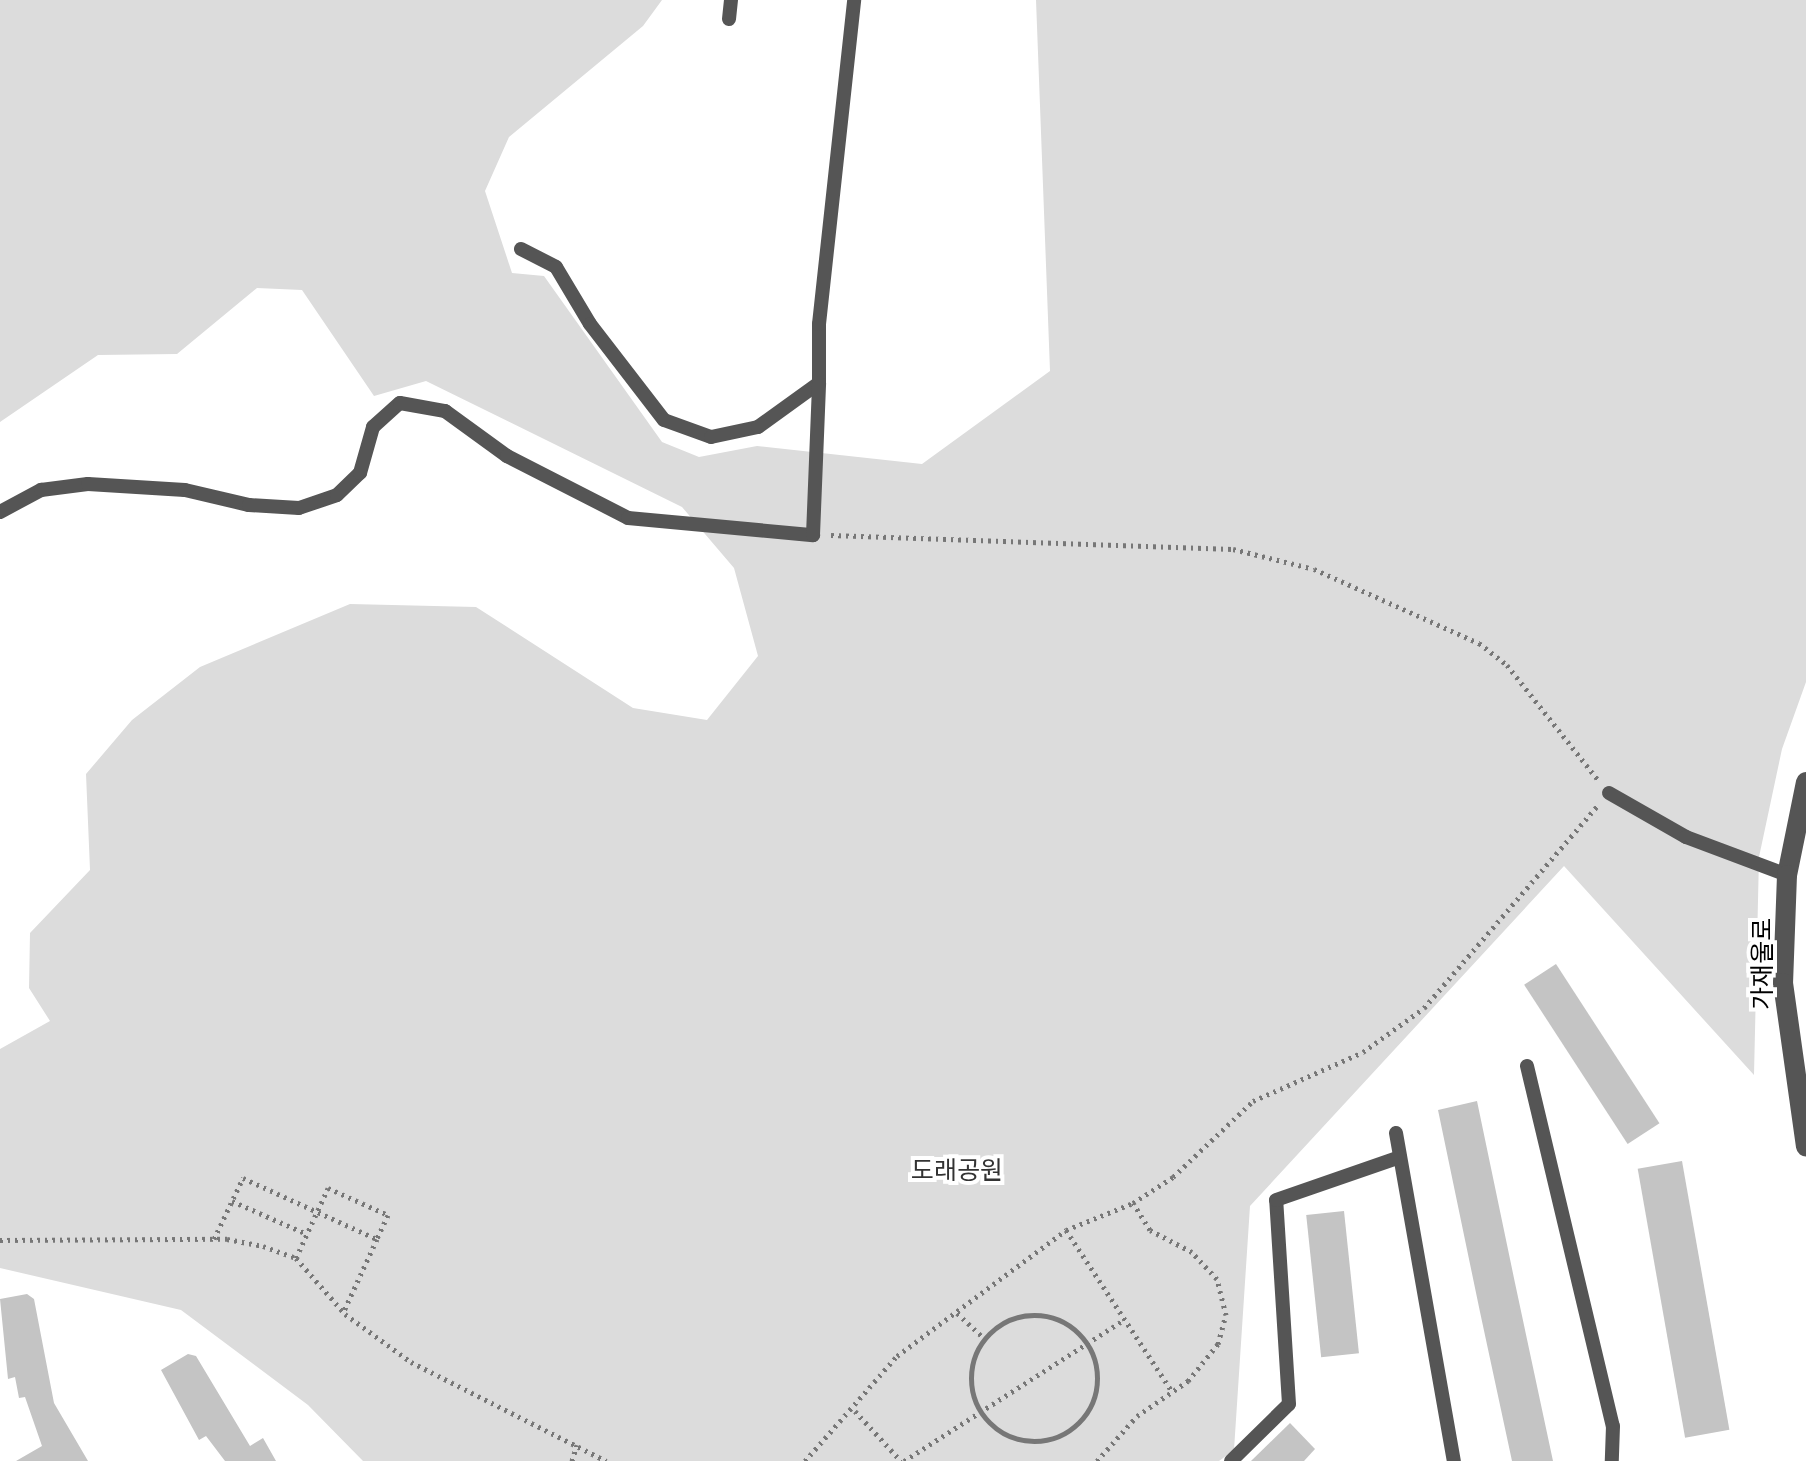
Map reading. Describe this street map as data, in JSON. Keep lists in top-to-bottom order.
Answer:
{
  "streets": {
    "street": ["가재울로"]
  },
  "parks": ["도래공원"]
}
